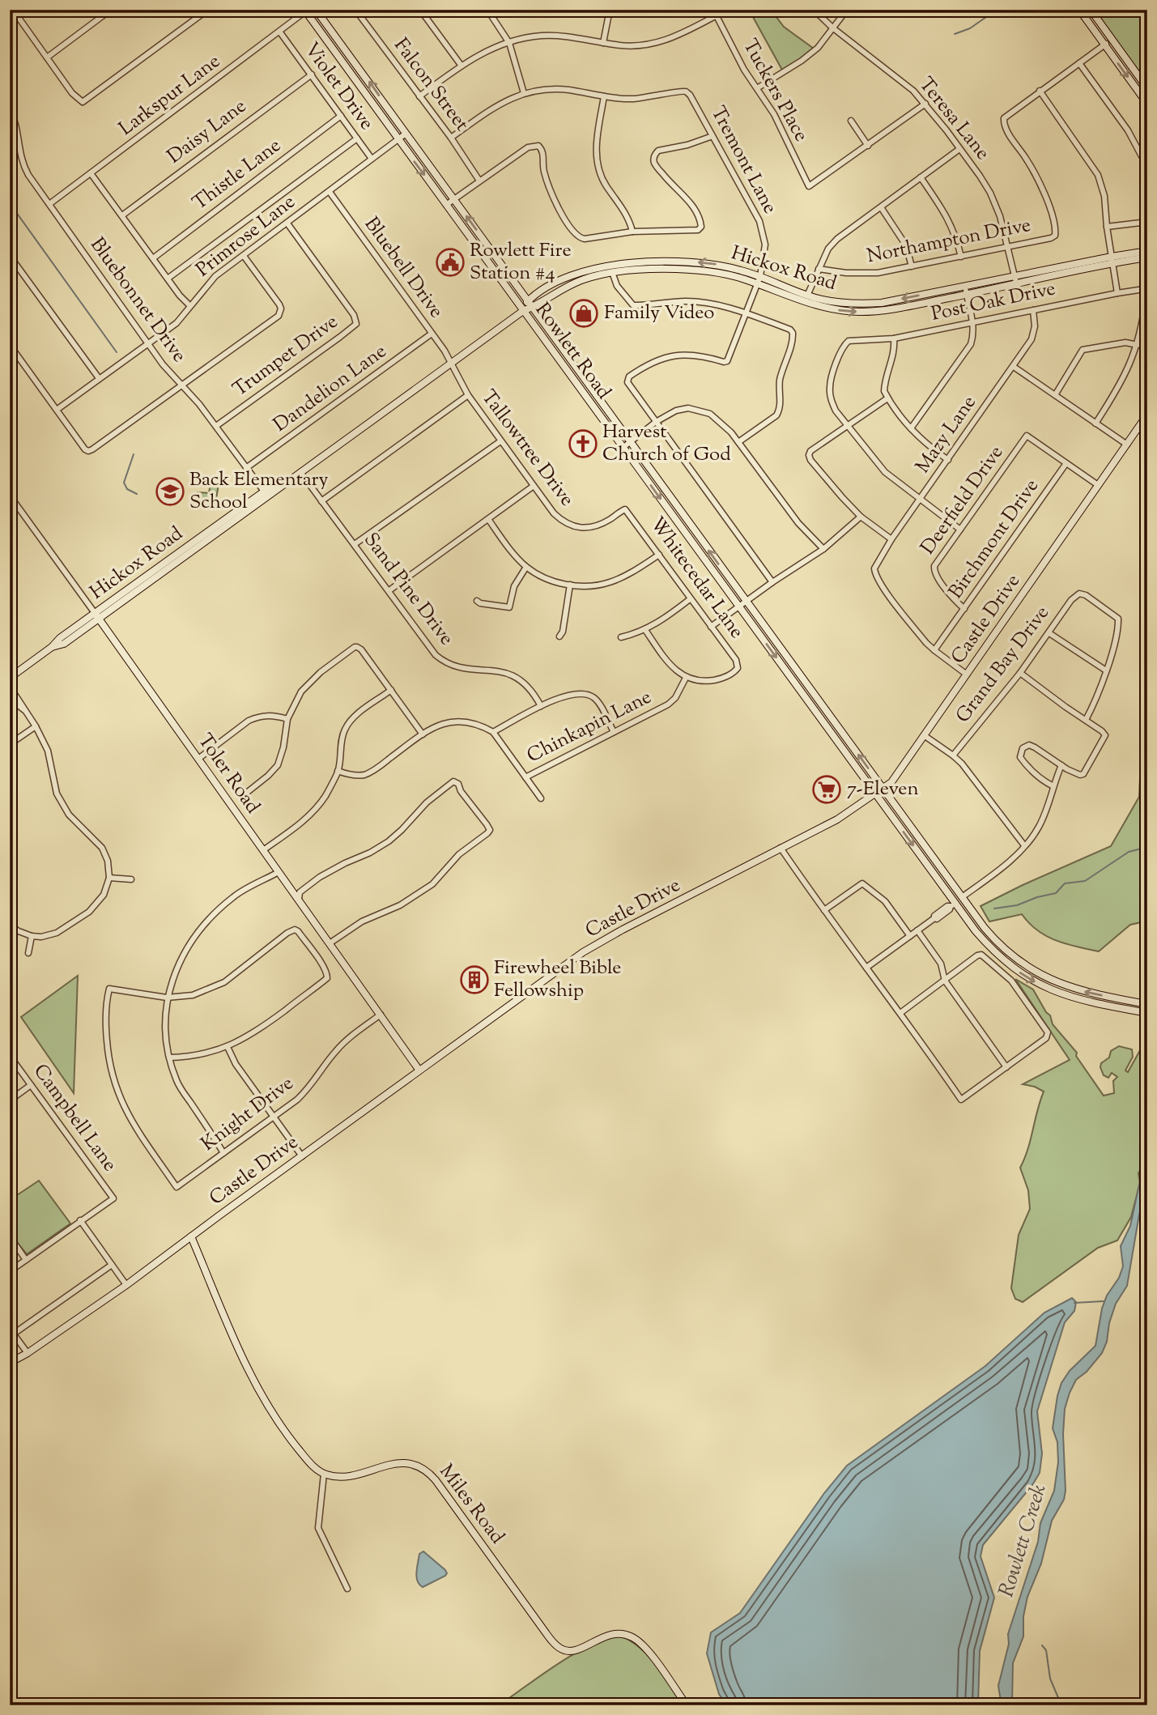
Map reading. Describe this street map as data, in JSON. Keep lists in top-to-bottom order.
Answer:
{
  "streets": {
    "street": [
      "Falcon Street",
      "Violet Drive",
      "Tuckers Place",
      "Larkspur Lane",
      "Teresa Lane",
      "Daisy Lane",
      "Tremont Lane",
      "Thistle Lane",
      "Primrose Lane",
      "Northampton Drive",
      "Bluebell Drive",
      "Hickox Road",
      "Bluebonnet Drive",
      "Post Oak Drive",
      "Rowlett Road",
      "Trumpet Drive",
      "Dandelion Lane",
      "Mazy Lane",
      "Tallowtree Drive",
      "Deerfield Drive",
      "Birchmont Drive",
      "Whitecedar Lane",
      "Sand Pine Drive",
      "Castle Drive",
      "Grand Bay Drive",
      "Chinkapin Lane",
      "Toler Road",
      "Knight Drive",
      "Campbell Lane",
      "Miles Road"
    ]
  },
  "crossings": [
    ["Violet Drive", "Larkspur Lane"],
    ["Violet Drive", "Daisy Lane"],
    ["Violet Drive", "Thistle Lane"],
    ["Violet Drive", "Primrose Lane"],
    ["Larkspur Lane", "Bluebonnet Drive"],
    ["Larkspur Lane", "Rowlett Road"],
    ["Teresa Lane", "Northampton Drive"],
    ["Teresa Lane", "Hickox Road"],
    ["Tremont Lane", "Hickox Road"],
    ["Primrose Lane", "Bluebell Drive"],
    ["Primrose Lane", "Bluebonnet Drive"],
    ["Primrose Lane", "Rowlett Road"],
    ["Primrose Lane", "Trumpet Drive"],
    ["Bluebell Drive", "Hickox Road"],
    ["Bluebell Drive", "Dandelion Lane"],
    ["Bluebell Drive", "Tallowtree Drive"],
    ["Hickox Road", "Bluebonnet Drive"],
    ["Hickox Road", "Rowlett Road"],
    ["Hickox Road", "Tallowtree Drive"],
    ["Hickox Road", "Sand Pine Drive"],
    ["Hickox Road", "Toler Road"],
    ["Bluebonnet Drive", "Trumpet Drive"],
    ["Bluebonnet Drive", "Dandelion Lane"],
    ["Post Oak Drive", "Mazy Lane"],
    ["Rowlett Road", "Castle Drive"],
    ["Mazy Lane", "Birchmont Drive"],
    ["Tallowtree Drive", "Whitecedar Lane"],
    ["Deerfield Drive", "Birchmont Drive"],
    ["Whitecedar Lane", "Chinkapin Lane"],
    ["Castle Drive", "Toler Road"],
    ["Toler Road", "Knight Drive"]
  ],
  "water": ["Rowlett Creek"],
  "places": {
    "public building": ["Rowlett Fire Station #4"],
    "shop": ["Family Video"],
    "church": ["Harvest Church of God"],
    "school or university": ["Back Elementary School"],
    "supermarket": ["7-Eleven"],
    "building": ["Firewheel Bible Fellowship"]
  }
}
